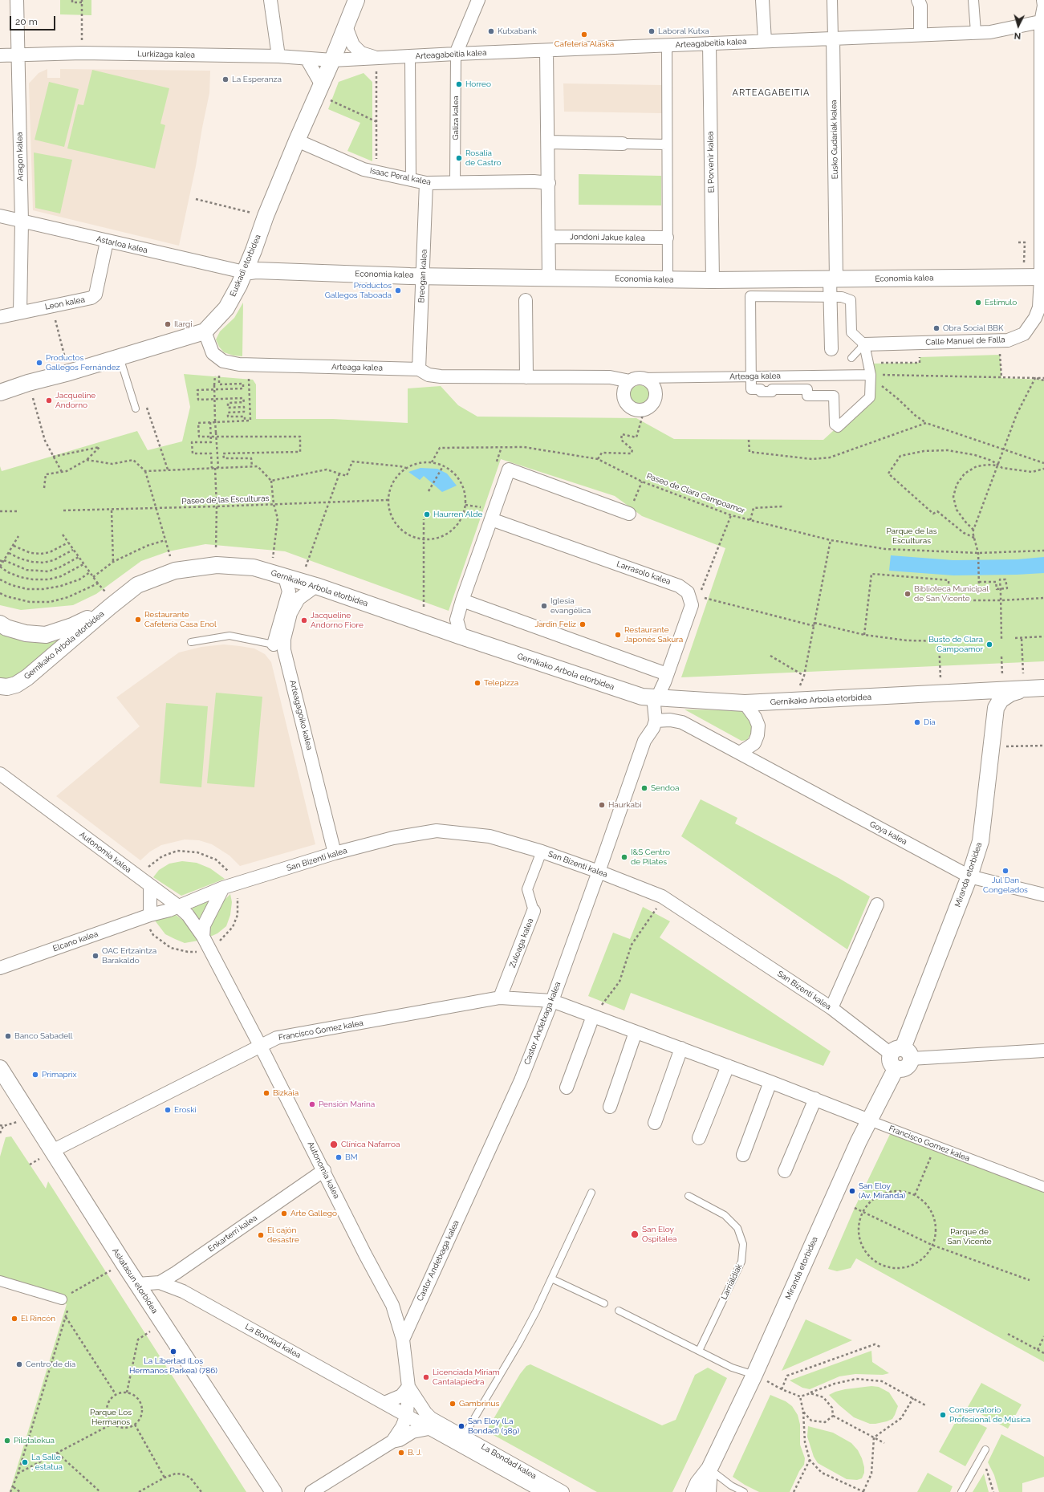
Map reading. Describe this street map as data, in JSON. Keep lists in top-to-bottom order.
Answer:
{
  "streets": {
    "street": [
      "Arteagabeitia kalea",
      "Lurkizaga kalea",
      "Galiza kalea",
      "Eusko Gudariak kalea",
      "Aragon kalea",
      "El Porvenir kalea",
      "Isaac Peral kalea",
      "Jondoni Jakue kalea",
      "Astarloa kalea",
      "Euskadi etorbidea",
      "Economia kalea",
      "Breogan kalea",
      "Leon kalea",
      "Calle Manuel de Falla",
      "Arteaga kalea",
      "Larrasolo kalea",
      "Gernikako Arbola etorbidea",
      "Arteagagoiko kalea",
      "Goya kalea",
      "Autonomia kalea",
      "San Bizenti kalea",
      "Miranda etorbidea",
      "Elcano kalea",
      "Zuloaga kalea",
      "Castor Andetxaga kalea",
      "Francisco Gomez kalea",
      "Enkarterri kalea",
      "Askatasun etorbidea",
      "La Bondad kalea"
    ],
    "lane": ["Larrialdiak"],
    "path": ["Paseo de Clara Campoamor", "Paseo de las Esculturas"]
  },
  "crossings": [
    ["Arteagabeitia kalea", "Lurkizaga kalea"],
    ["Arteagabeitia kalea", "Galiza kalea"],
    ["Arteagabeitia kalea", "Eusko Gudariak kalea"],
    ["Arteagabeitia kalea", "El Porvenir kalea"],
    ["Arteagabeitia kalea", "Euskadi etorbidea"],
    ["Arteagabeitia kalea", "Calle Manuel de Falla"],
    ["Lurkizaga kalea", "Aragon kalea"],
    ["Lurkizaga kalea", "Euskadi etorbidea"],
    ["Galiza kalea", "Isaac Peral kalea"],
    ["Eusko Gudariak kalea", "Economia kalea"],
    ["Aragon kalea", "Astarloa kalea"],
    ["Aragon kalea", "Leon kalea"],
    ["El Porvenir kalea", "Economia kalea"],
    ["Isaac Peral kalea", "Euskadi etorbidea"],
    ["Isaac Peral kalea", "Breogan kalea"],
    ["Astarloa kalea", "Euskadi etorbidea"],
    ["Astarloa kalea", "Economia kalea"],
    ["Astarloa kalea", "Leon kalea"],
    ["Euskadi etorbidea", "Economia kalea"],
    ["Euskadi etorbidea", "Arteaga kalea"],
    ["Economia kalea", "Breogan kalea"],
    ["Economia kalea", "Calle Manuel de Falla"],
    ["Breogan kalea", "Arteaga kalea"],
    ["Paseo de Clara Campoamor", "Paseo de las Esculturas"],
    ["Gernikako Arbola etorbidea", "Arteagagoiko kalea"],
    ["Gernikako Arbola etorbidea", "Miranda etorbidea"],
    ["Arteagagoiko kalea", "San Bizenti kalea"],
    ["Goya kalea", "Miranda etorbidea"],
    ["Goya kalea", "Castor Andetxaga kalea"],
    ["Autonomia kalea", "Elcano kalea"],
    ["Autonomia kalea", "Castor Andetxaga kalea"],
    ["Autonomia kalea", "Francisco Gomez kalea"],
    ["Autonomia kalea", "Enkarterri kalea"],
    ["Autonomia kalea", "La Bondad kalea"],
    ["San Bizenti kalea", "Miranda etorbidea"],
    ["San Bizenti kalea", "Elcano kalea"],
    ["San Bizenti kalea", "Zuloaga kalea"],
    ["San Bizenti kalea", "Castor Andetxaga kalea"],
    ["Miranda etorbidea", "Francisco Gomez kalea"],
    ["Zuloaga kalea", "Francisco Gomez kalea"],
    ["Castor Andetxaga kalea", "Francisco Gomez kalea"],
    ["Francisco Gomez kalea", "Askatasun etorbidea"],
    ["Enkarterri kalea", "Askatasun etorbidea"],
    ["Enkarterri kalea", "La Bondad kalea"]
  ],
  "districts": ["ARTEAGABEITIA"],
  "parks": ["Parque de las Esculturas", "Parque de San Vicente", "Parque Los Hermanos"],
  "places": [
    "Kutxabank",
    "Laboral Kutxa",
    "Cafetería Alaska",
    "La Esperanza",
    "Horreo",
    "Rosalía de Castro",
    "Productos Gallegos Taboada",
    "Estímulo",
    "Ilargi",
    "Obra Social BBK",
    "Productos Gallegos Fernández",
    "Jacqueline Andorno",
    "Haurren Alde",
    "Biblioteca Municipal de San Vicente",
    "Iglesia evangélica",
    "Restaurante Cafetería Casa Enol",
    "Jacqueline Andorno Fiore",
    "Jardín Feliz",
    "Restaurante Japonés Sakura",
    "Busto de Clara Campoamor",
    "Telepizza",
    "Dia",
    "Sendoa",
    "Haurkabi",
    "I&S Centro de Pilates",
    "Jul Dan Congelados",
    "OAC Ertzaintza Barakaldo",
    "Banco Sabadell",
    "Primaprix",
    "Bizkaia",
    "Pensión Marina",
    "Eroski",
    "Clínica Nafarroa",
    "BM",
    "San Eloy (Av. Miranda)",
    "Arte Gallego",
    "San Eloy Ospitalea",
    "El cajón desastre",
    "El Rincón",
    "La Libertad (Los Hermanos Parkea) (786)",
    "Centro de día",
    "Licenciada Miriam Cantalapiedra",
    "Gambrinus",
    "Conservatorio Profesional de Música",
    "San Eloy (La Bondad) (389)",
    "Pilotalekua",
    "B. J.",
    "La Salle , estatua"
  ],
  "scale_bar": "20 m",
  "north": "bottom"
}
